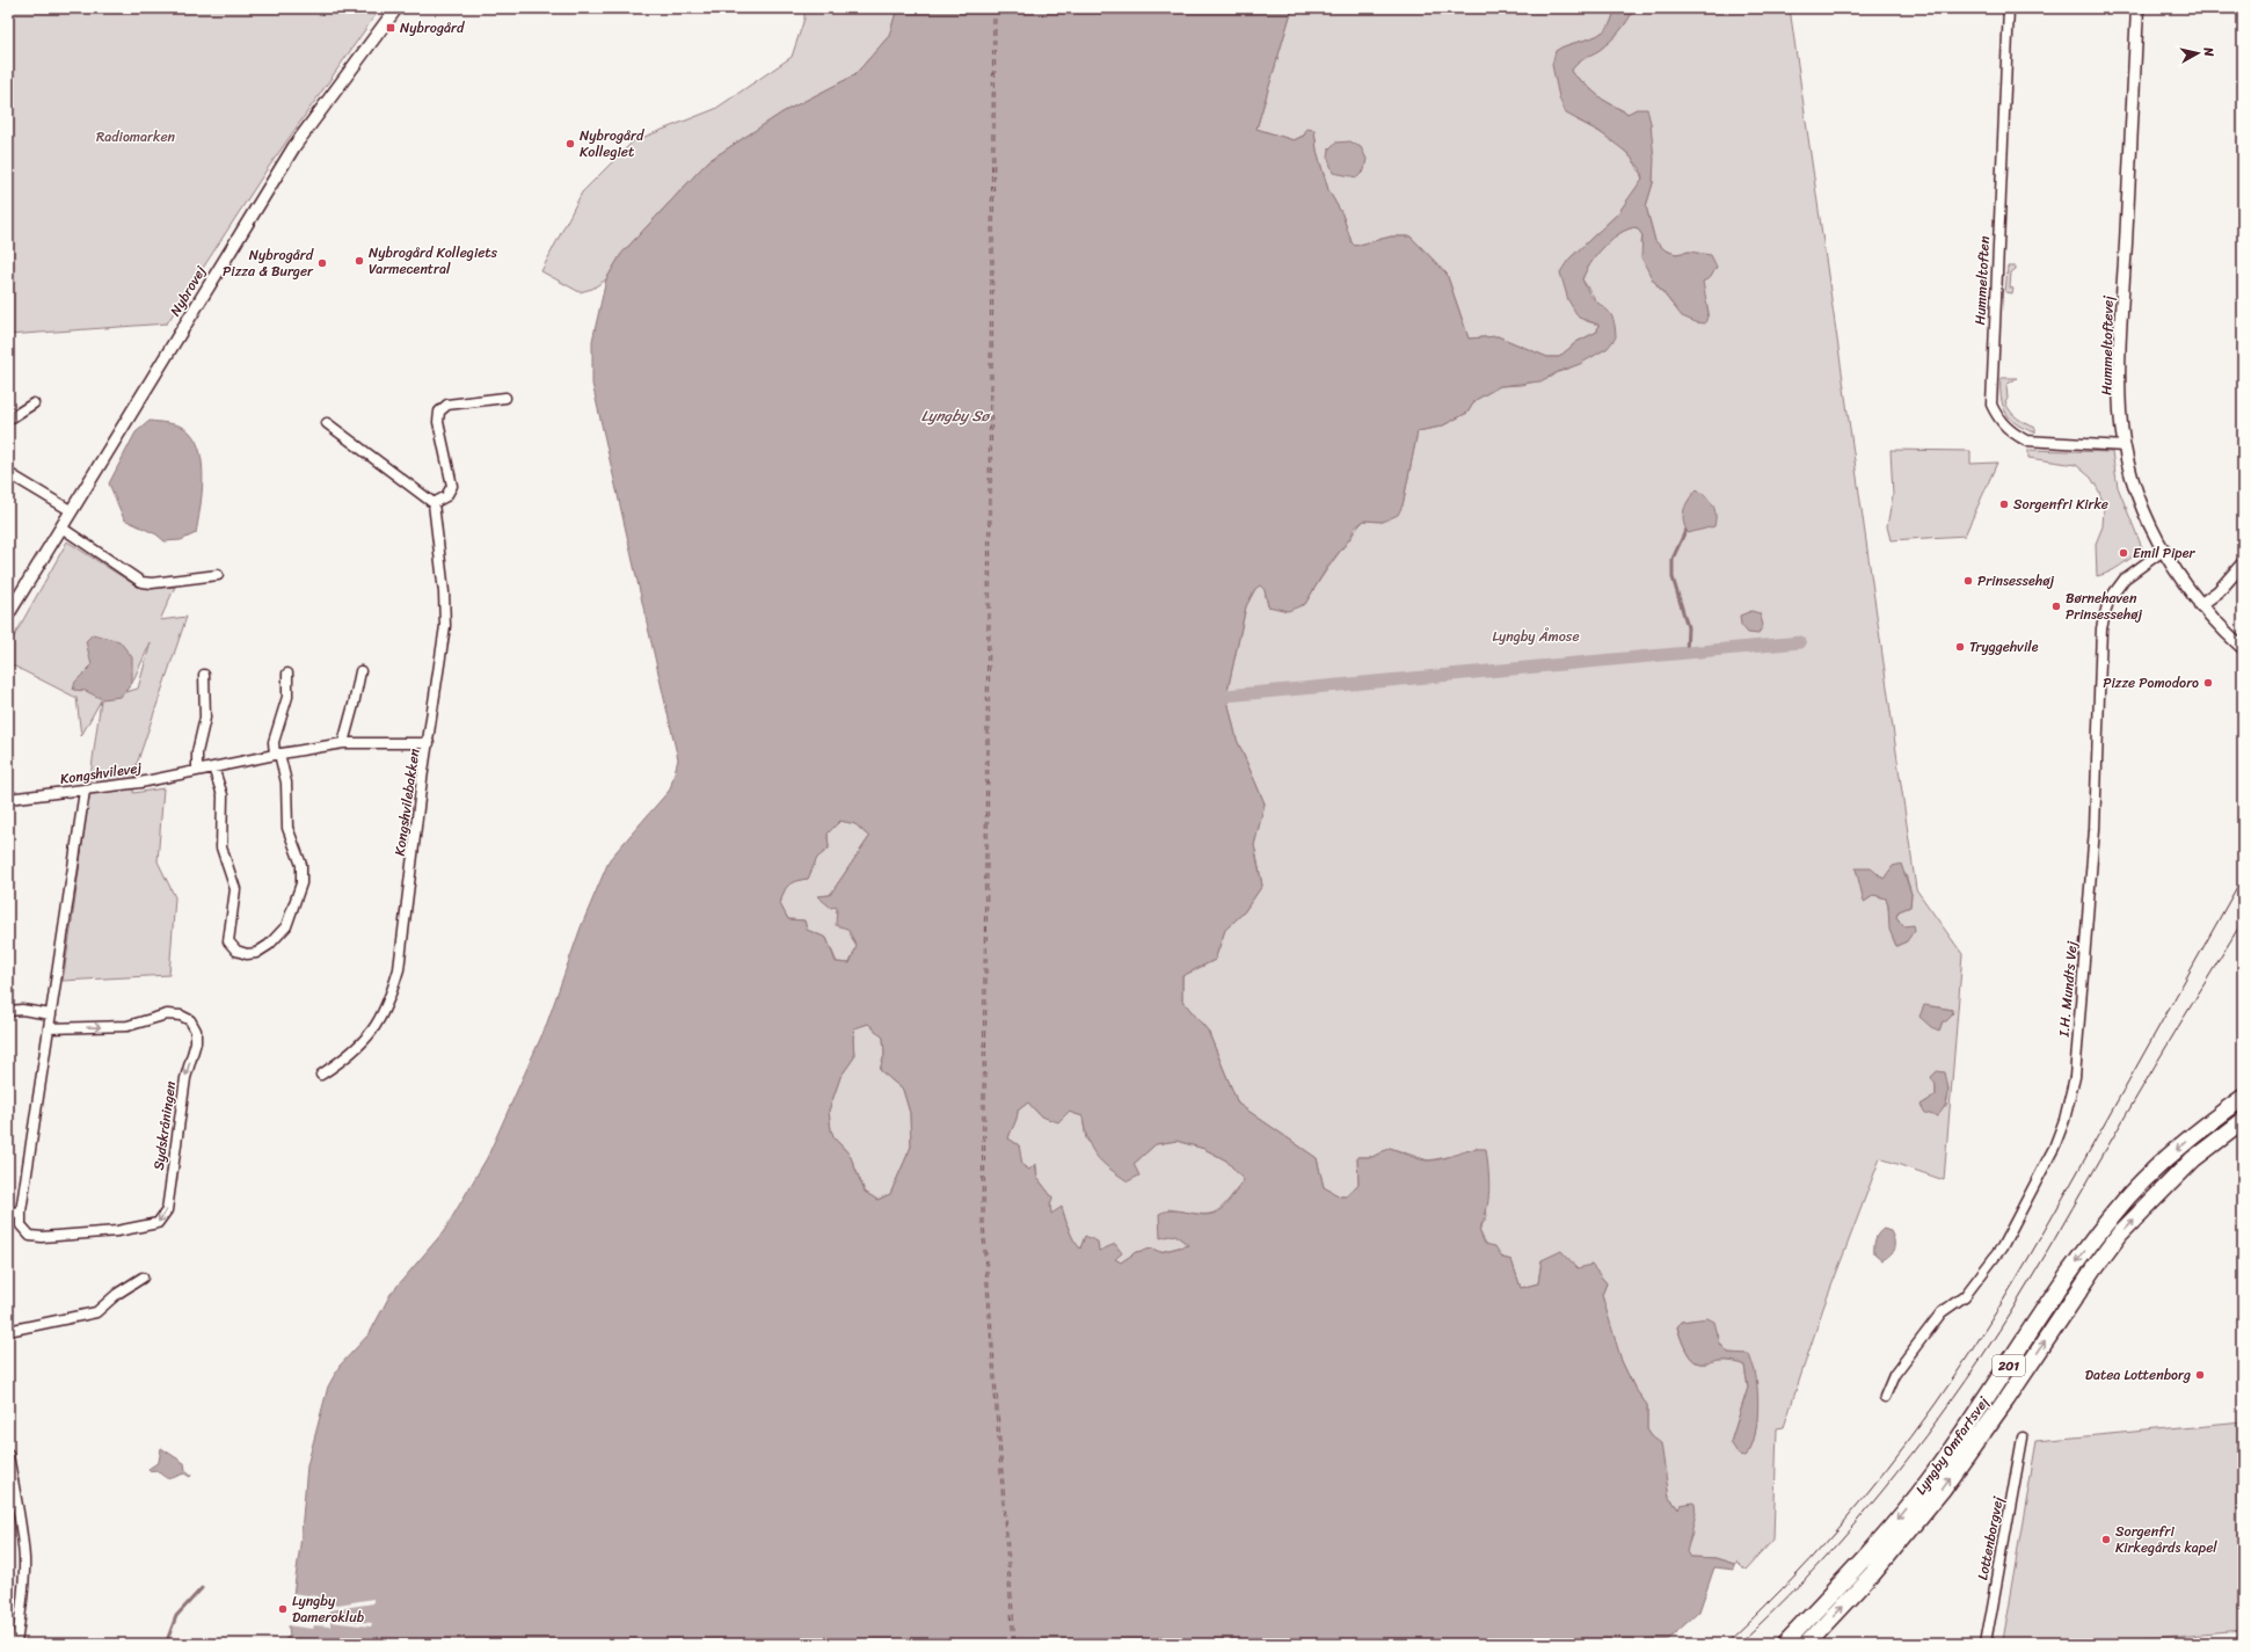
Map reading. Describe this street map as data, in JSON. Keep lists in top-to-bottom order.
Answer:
{
  "streets": {
    "highway": ["201", "Lyngby Omfartsvej"],
    "street": [
      "Hummeltoften",
      "Nybrovej",
      "Hummeltoftevej",
      "Kongshvilevej",
      "Kongshvilebakken",
      "I.H. Mundts Vej",
      "Sydskråningen",
      "Lottenborgvej"
    ]
  },
  "crossings": [
    ["Hummeltoften", "Hummeltoftevej"],
    ["Hummeltoftevej", "I.H. Mundts Vej"],
    ["Kongshvilevej", "Kongshvilebakken"],
    ["Kongshvilevej", "Sydskråningen"]
  ],
  "water": ["Lyngby Sø"],
  "parks": ["Radiomarken", "Lyngby Åmose"],
  "places": {
    "transit": ["Nybrogård"],
    "other": [
      "Nybrogård Kollegiet",
      "Nybrogård Kollegiets Varmecentral",
      "Nybrogård Pizza & Burger",
      "Sorgenfri Kirke",
      "Emil Piper",
      "Prinsessehøj",
      "Børnehaven Prinsessehøj",
      "Tryggehvile",
      "Pizze Pomodoro",
      "Datea Lottenborg",
      "Sorgenfri Kirkegårds kapel",
      "Lyngby Dameroklub"
    ]
  },
  "north": "right"
}
